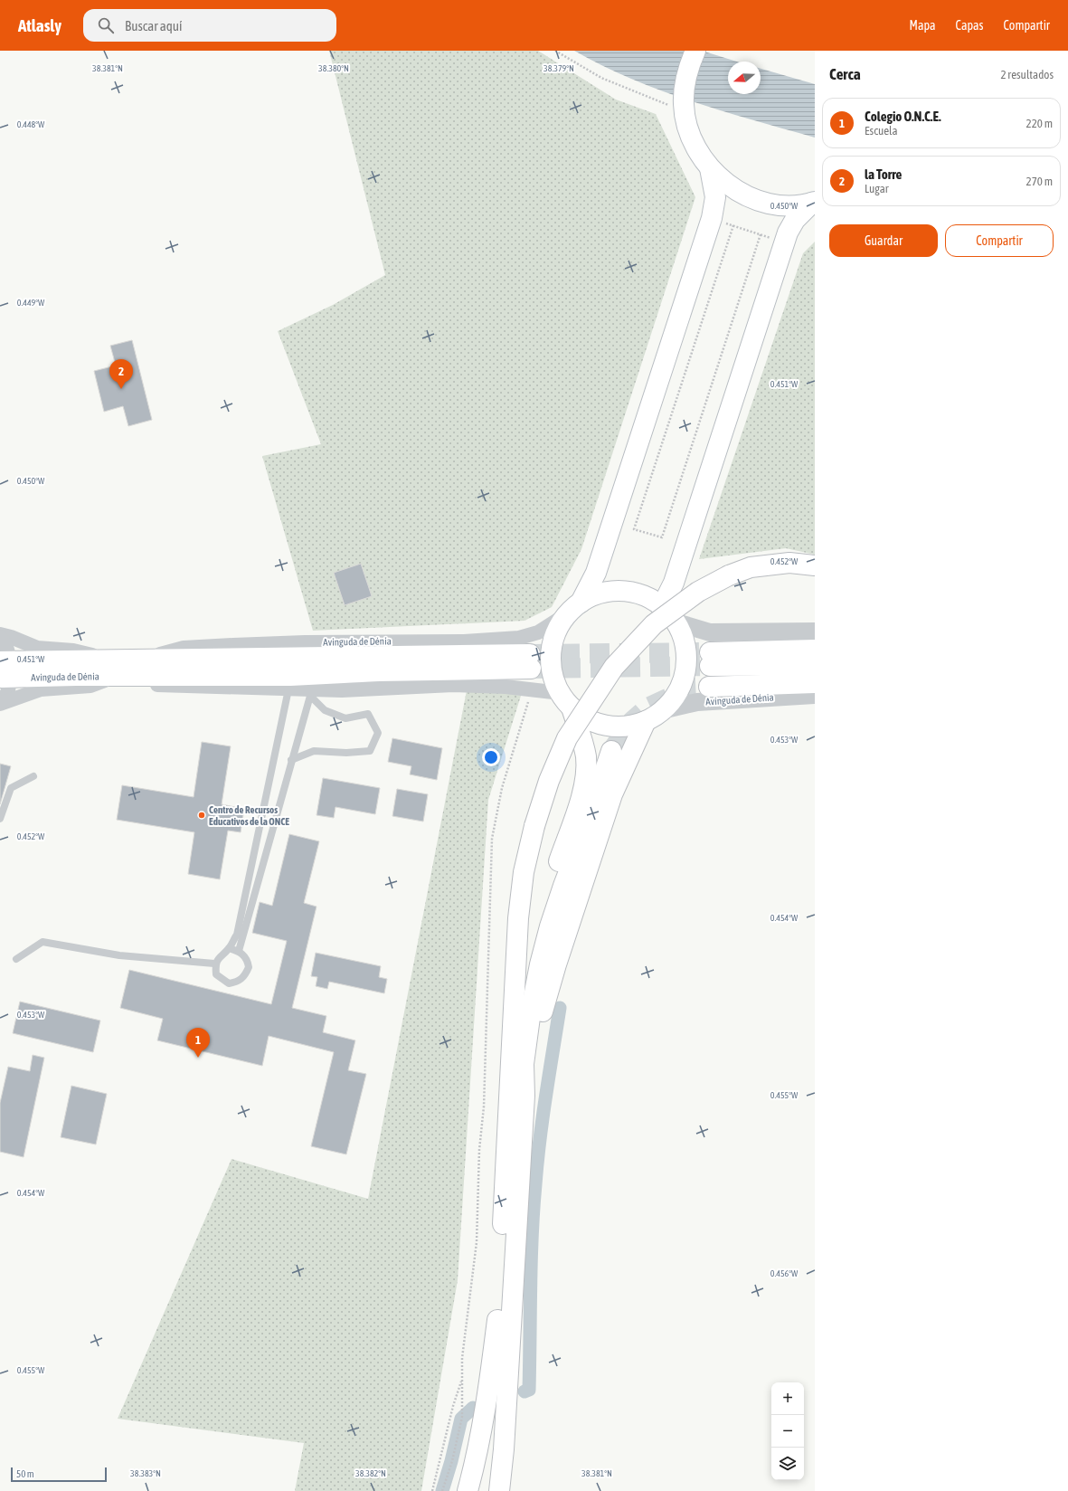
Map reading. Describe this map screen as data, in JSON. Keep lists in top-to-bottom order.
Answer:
{
  "streets": {
    "main road": ["Avinguda de Dénia"]
  },
  "places": ["Centro de Recursos Educativos de la ONCE"],
  "scale_bar": "50 m",
  "north": "left",
  "page": {
    "header": "Atlasly",
    "search": "Buscar aquí",
    "nav": ["Mapa", "Capas", "Compartir"],
    "heading": ["Cerca", "2 resultados"],
    "list": [
      {
        "mark": "1",
        "name": "Colegio O.N.C.E.",
        "note": "Escuela",
        "value": "220 m"
      },
      {
        "mark": "2",
        "name": "la Torre",
        "note": "Lugar",
        "value": "270 m"
      }
    ],
    "buttons": ["Guardar", "Compartir"],
    "pins": ["2", "1"],
    "map_buttons": ["+", "−"],
    "scale": "50 m"
  },
  "coordinates": [
    "38.381°N",
    "38.380°N",
    "38.379°N",
    "0.448°W",
    "0.450°W",
    "0.449°W",
    "0.451°W",
    "0.452°W",
    "0.453°W",
    "0.454°W",
    "0.455°W",
    "0.456°W",
    "38.383°N",
    "38.382°N"
  ]
}
